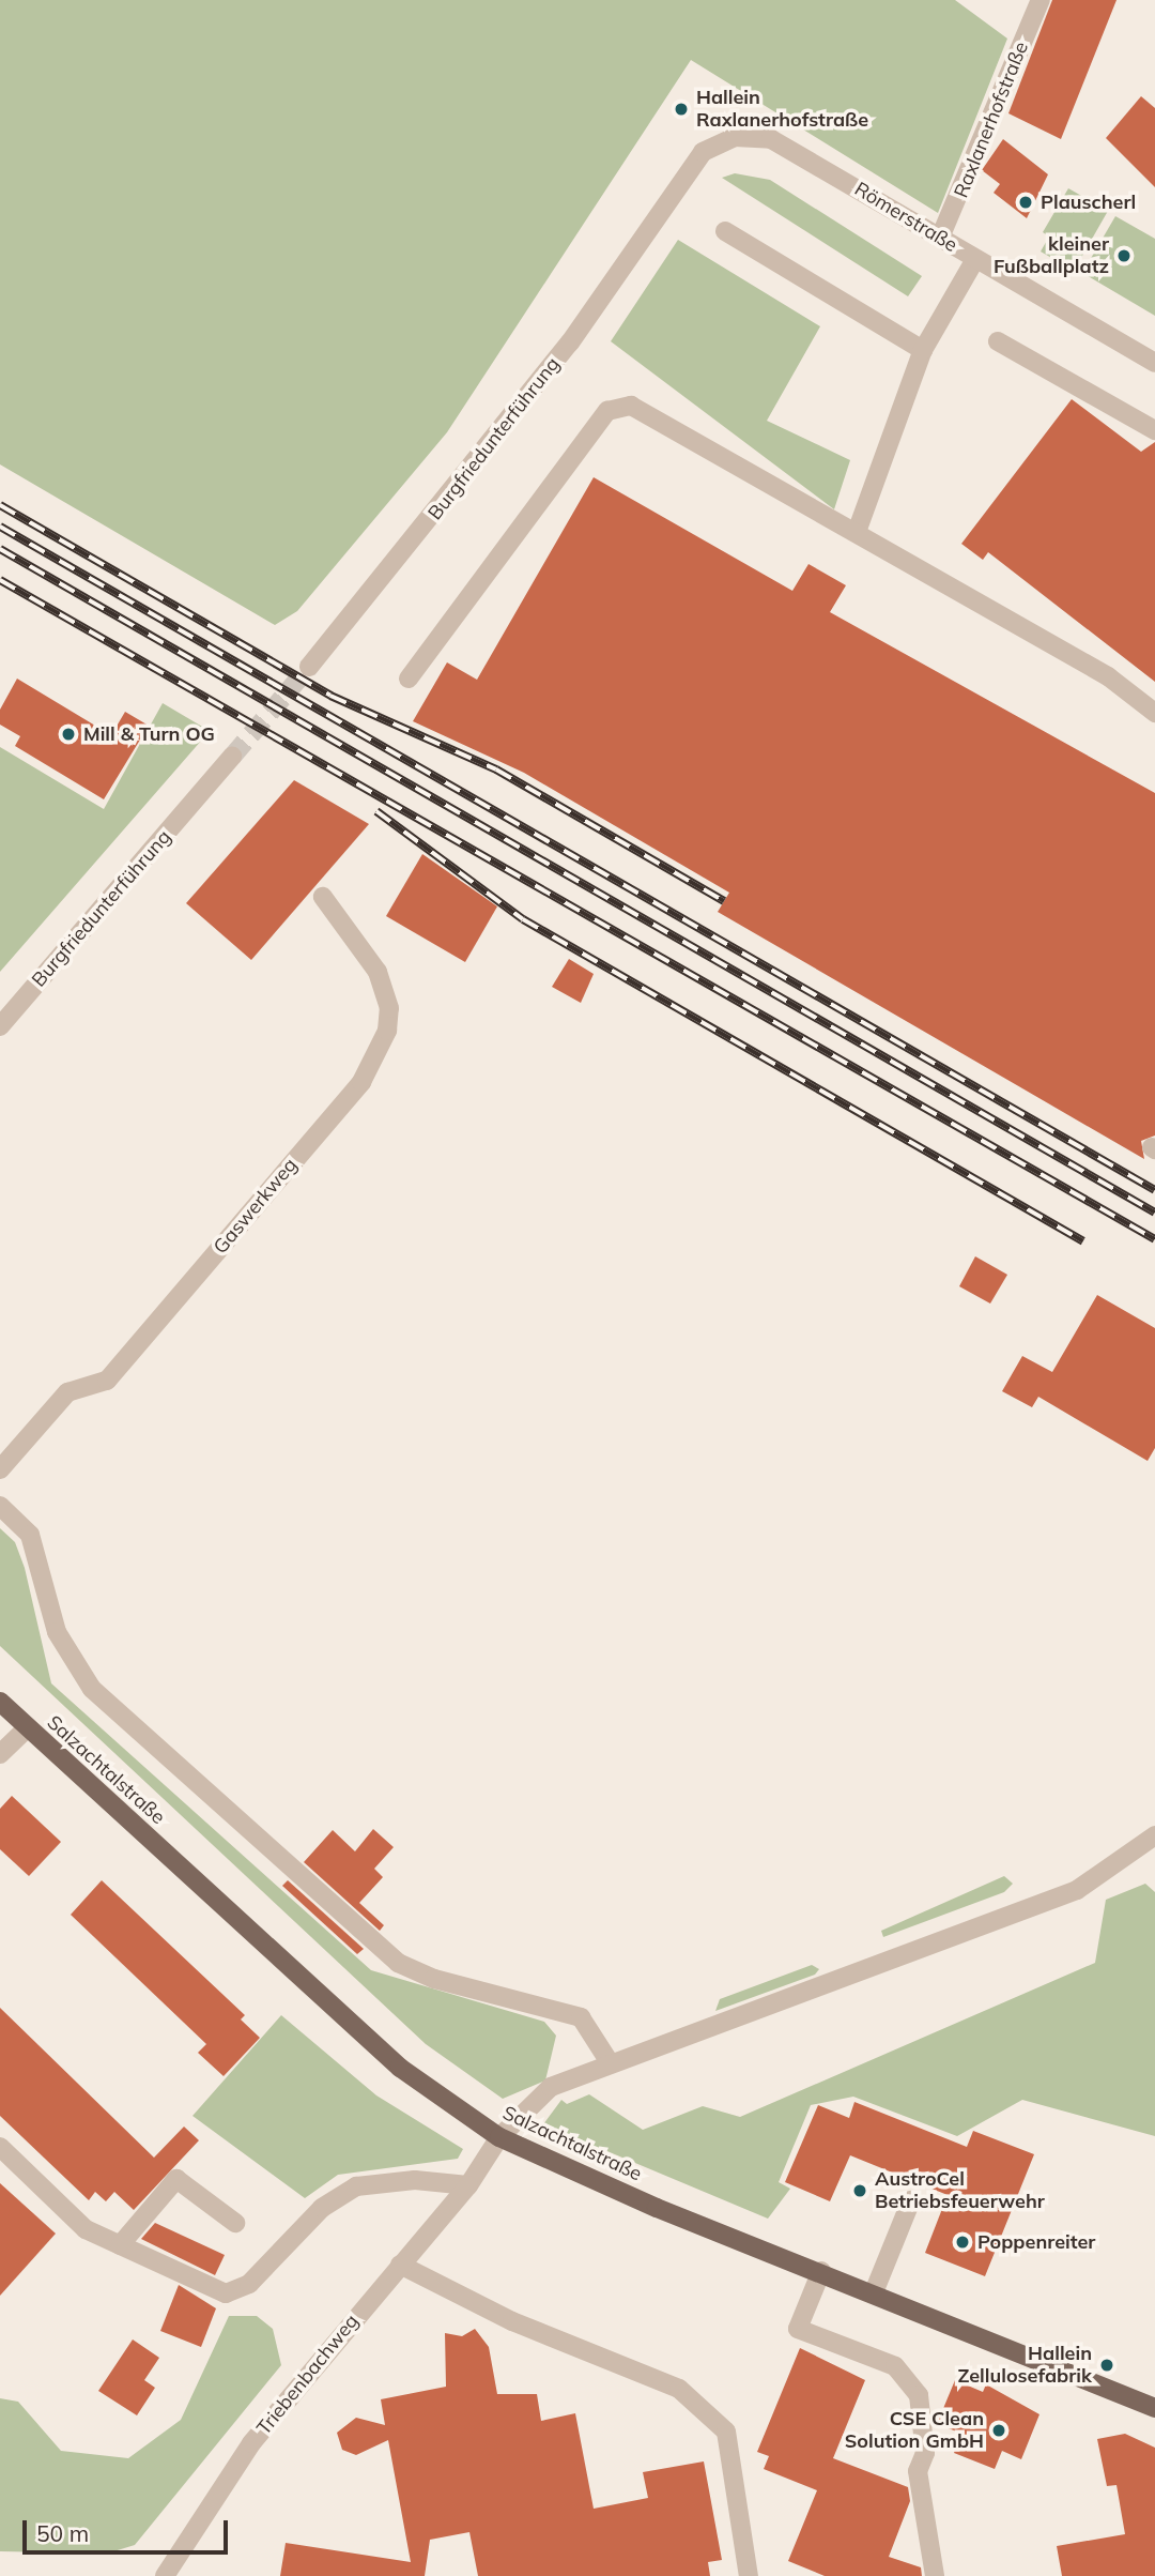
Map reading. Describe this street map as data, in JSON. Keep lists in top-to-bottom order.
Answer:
{
  "streets": {
    "main road": ["Salzachtalstraße"],
    "street": [
      "Raxlanerhofstraße",
      "Römerstraße",
      "Burgfriedunterführung",
      "Gaswerkweg",
      "Triebenbachweg"
    ]
  },
  "crossings": [
    ["Raxlanerhofstraße", "Römerstraße"],
    ["Römerstraße", "Burgfriedunterführung"],
    ["Salzachtalstraße", "Triebenbachweg"]
  ],
  "places": [
    "Hallein Raxlanerhofstraße",
    "Plauscherl",
    "kleiner Fußballplatz",
    "Mill & Turn OG",
    "AustroCel Betriebsfeuerwehr",
    "Poppenreiter",
    "Hallein Zellulosefabrik",
    "CSE Clean Solution GmbH"
  ],
  "scale_bar": "50 m"
}
